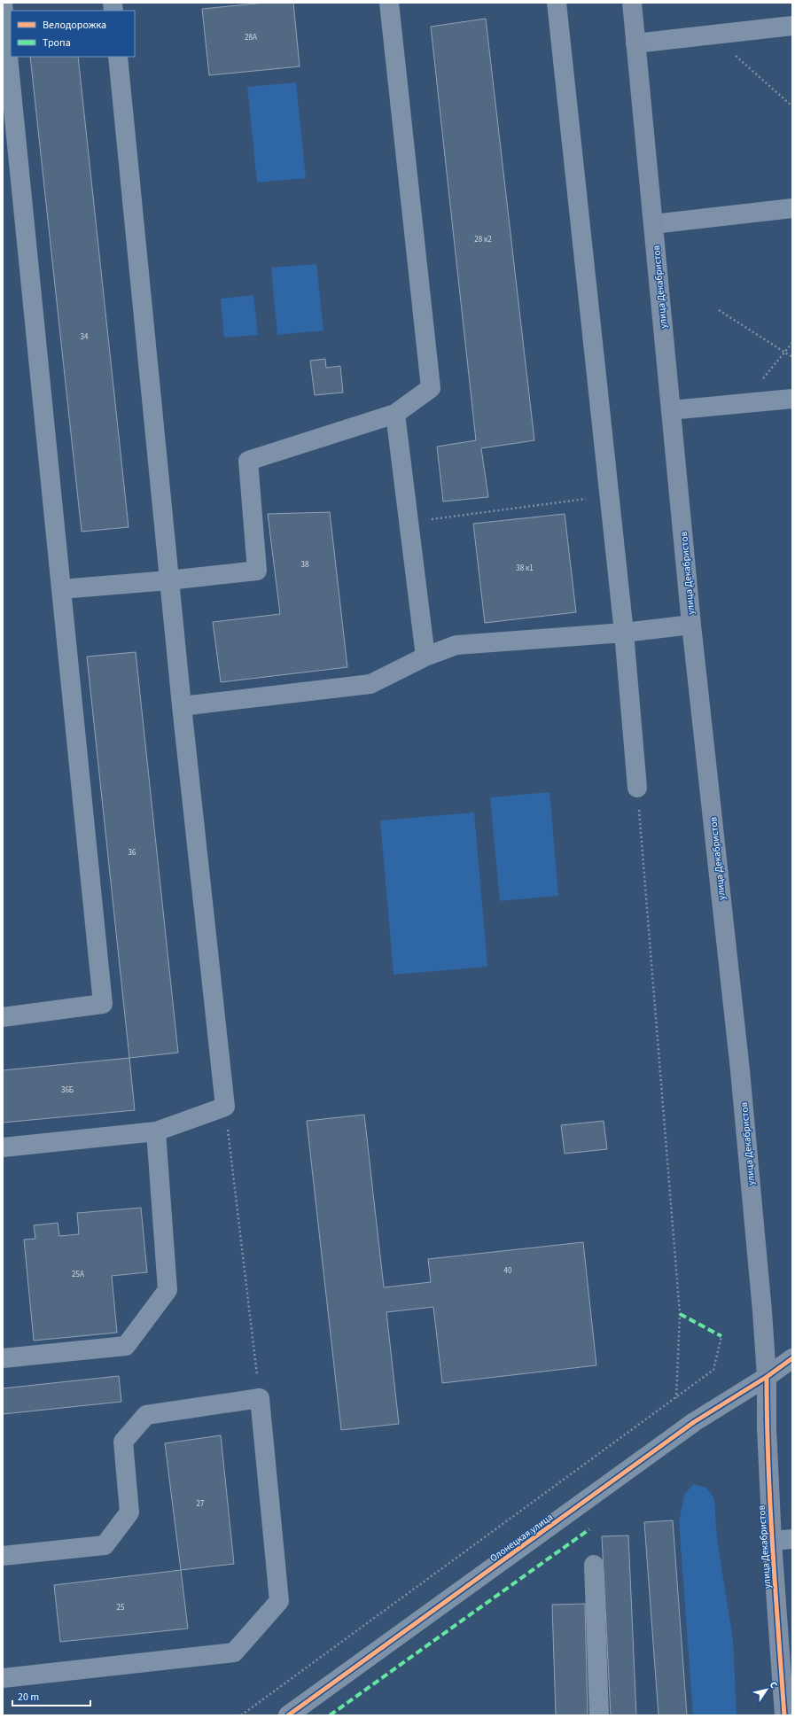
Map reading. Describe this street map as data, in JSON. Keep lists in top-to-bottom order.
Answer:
{
  "streets": {
    "main road": ["улица Декабристов"],
    "street": ["Олонецкая улица"]
  },
  "crossings": [
    ["улица Декабристов", "Олонецкая улица"]
  ],
  "house_numbers": [
    "28А",
    "28 к2",
    "34",
    "38",
    "38 к1",
    "36",
    "36Б",
    "40",
    "25А",
    "27",
    "25"
  ],
  "legend": ["Велодорожка", "Тропа"],
  "scale_bar": "20 m",
  "north": "top right"
}
